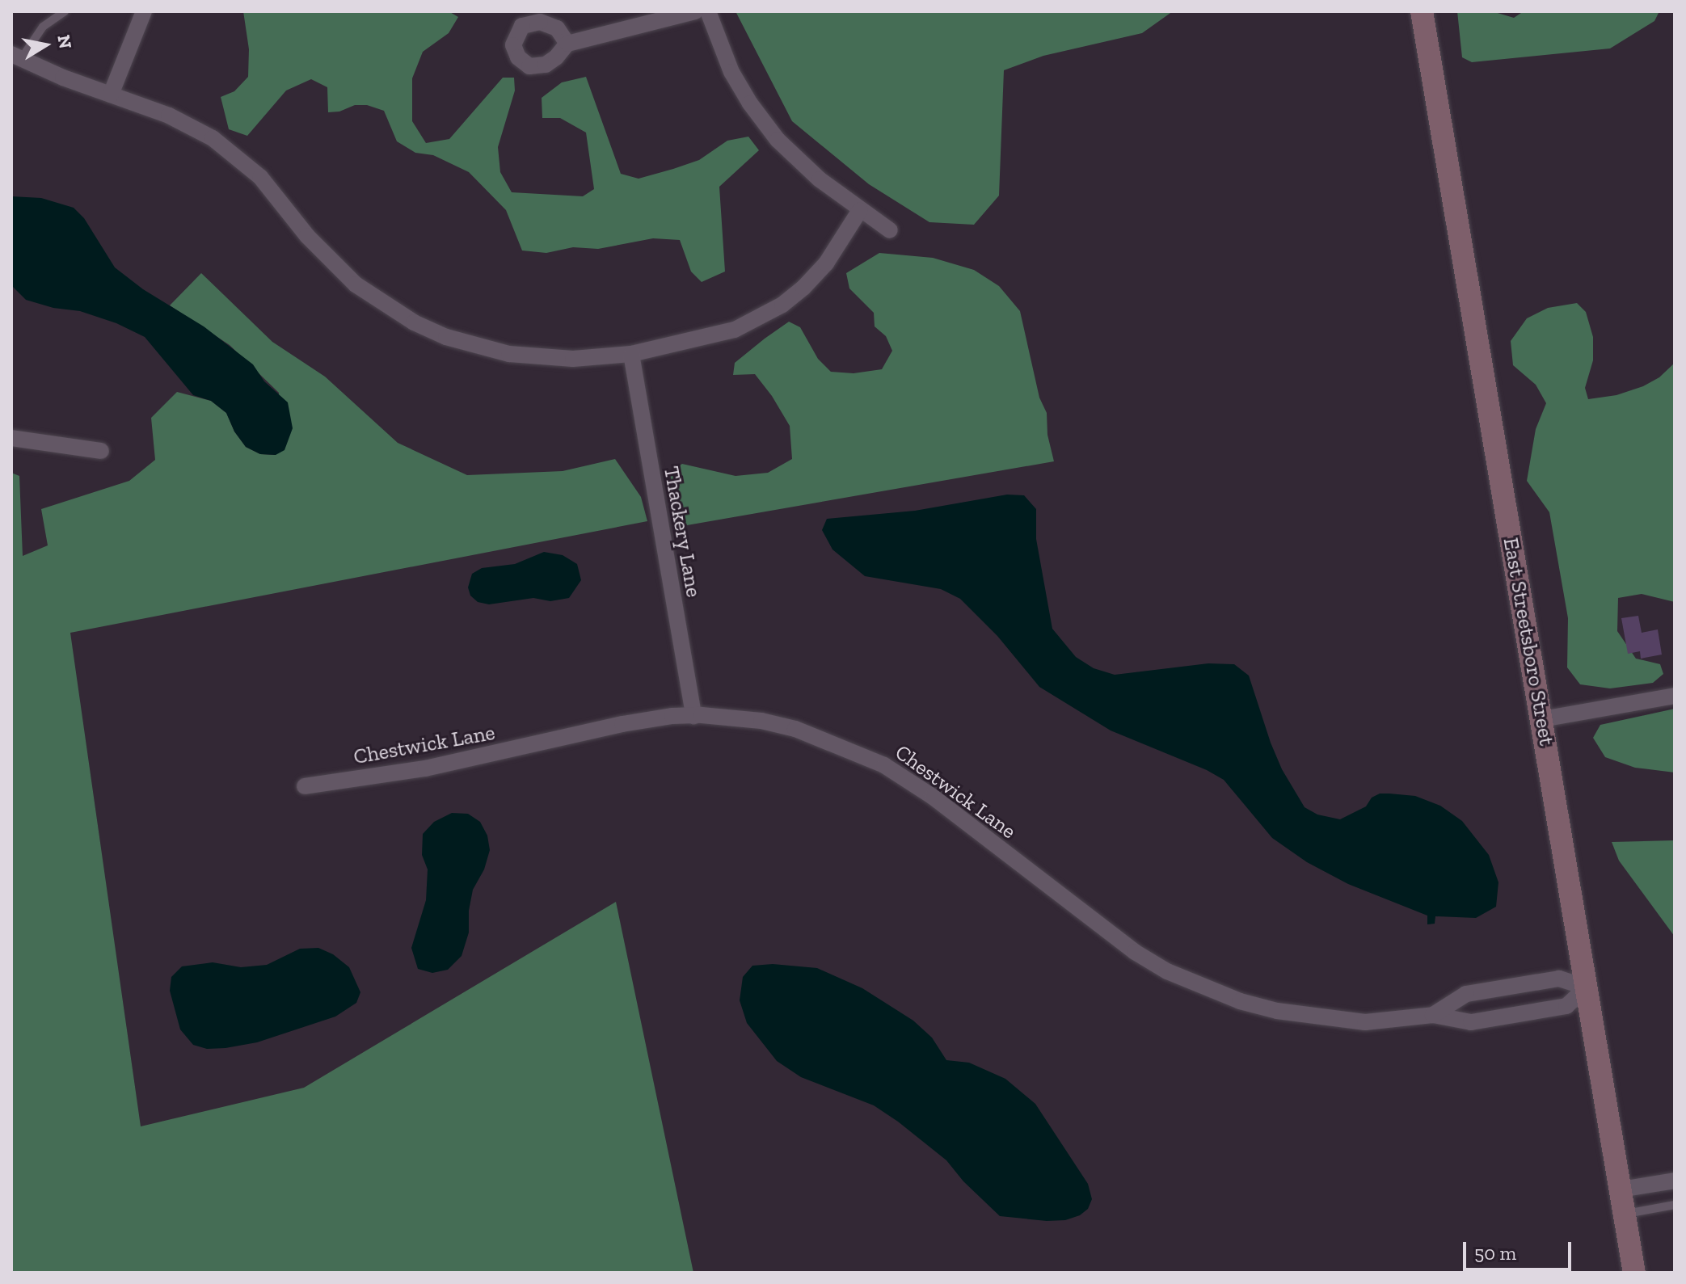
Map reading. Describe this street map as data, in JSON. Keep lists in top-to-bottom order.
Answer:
{
  "streets": {
    "main road": ["East Streetsboro Street"],
    "street": ["Thackery Lane", "Chestwick Lane"]
  },
  "crossings": [
    ["Thackery Lane", "Chestwick Lane"],
    ["East Streetsboro Street", "Chestwick Lane"]
  ],
  "scale_bar": "50 m",
  "north": "right"
}
